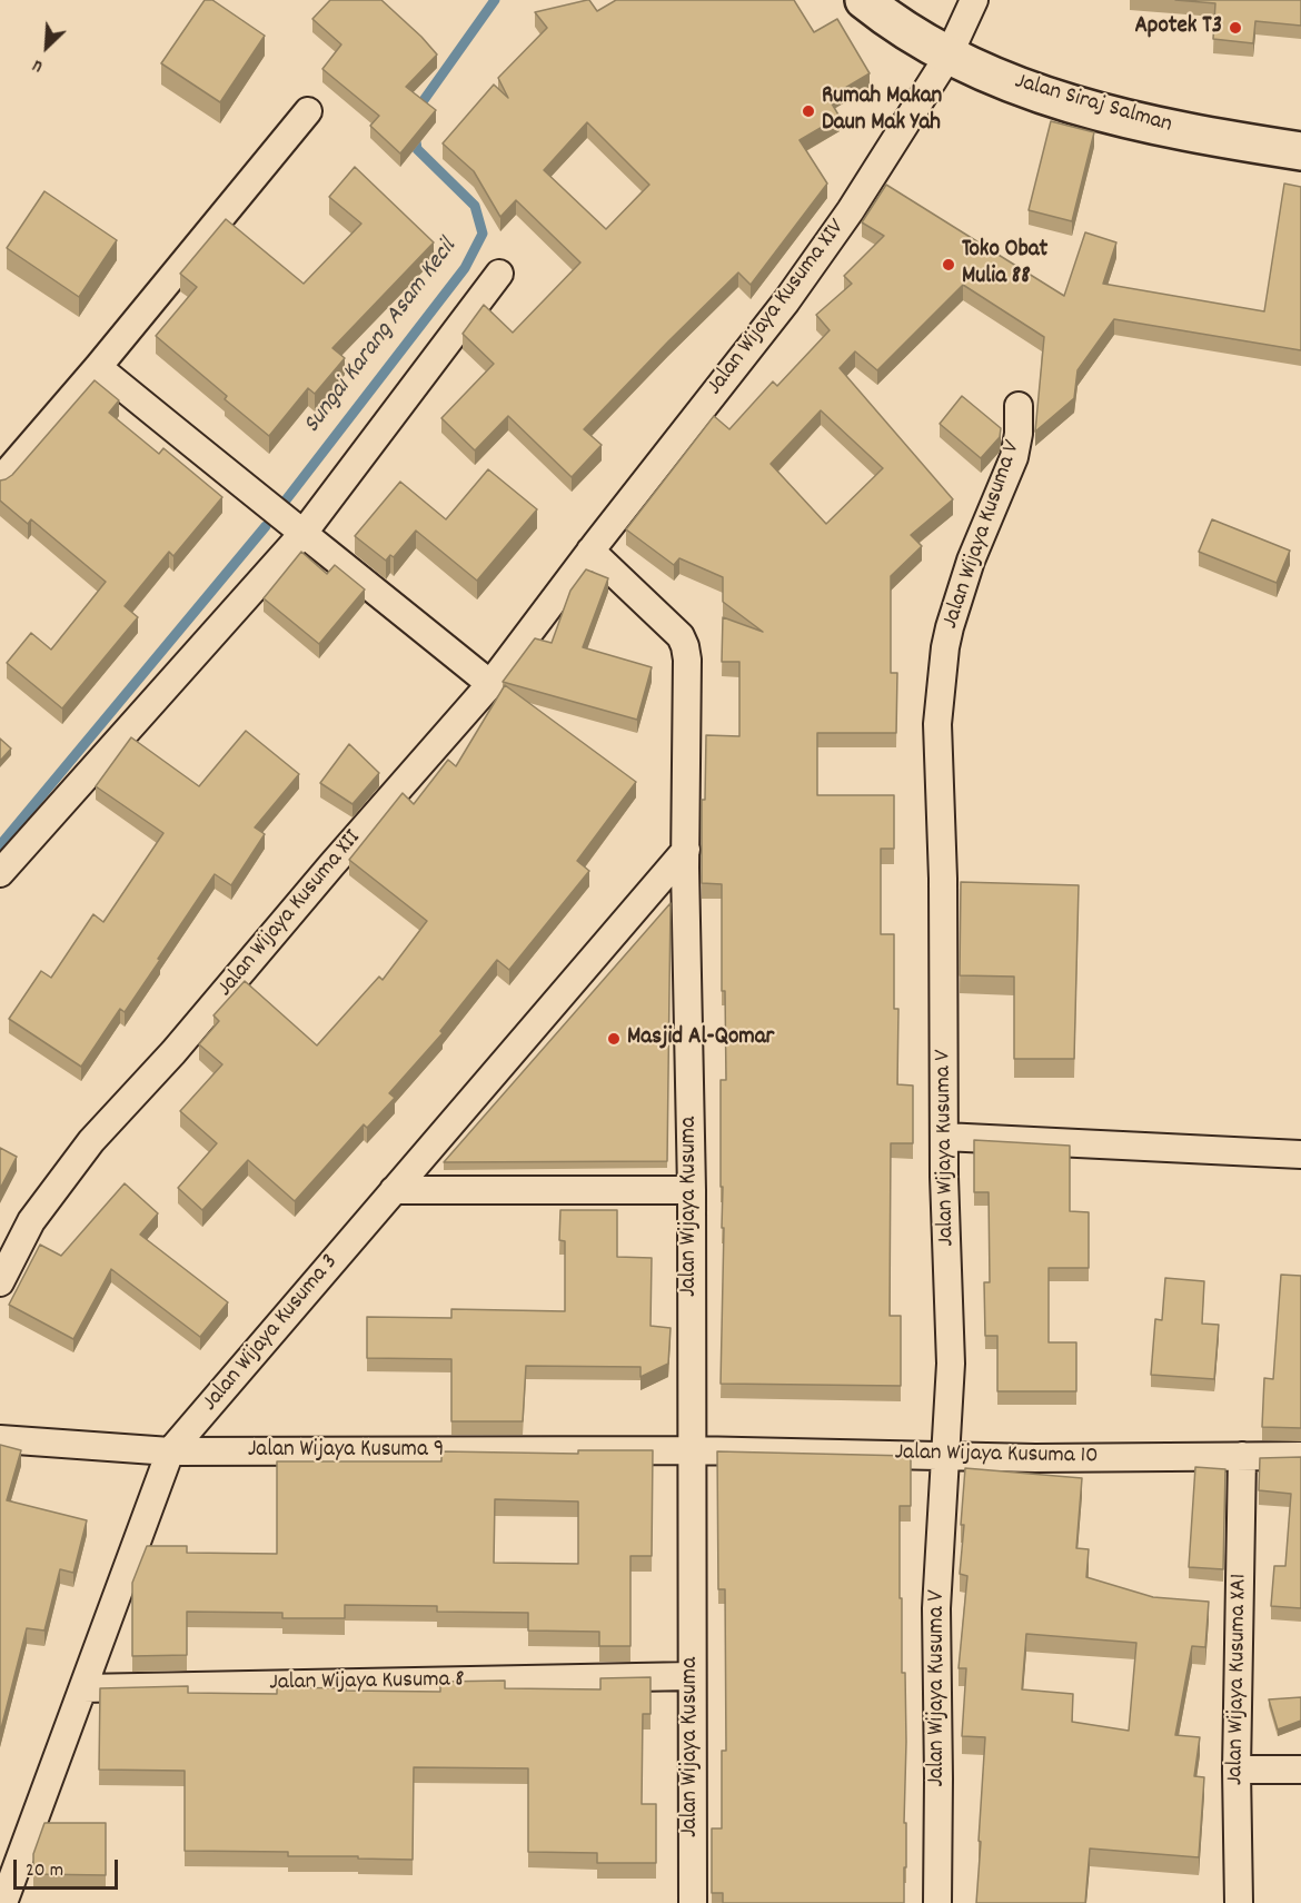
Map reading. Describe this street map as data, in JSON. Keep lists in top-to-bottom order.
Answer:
{
  "streets": {
    "street": [
      "Jalan Siraj Salman",
      "Jalan Wijaya Kusuma XIV",
      "Jalan Wijaya Kusuma V",
      "Jalan Wijaya Kusuma XII",
      "Jalan Wijaya Kusuma",
      "Jalan Wijaya Kusuma 3",
      "Jalan Wijaya Kusuma 9",
      "Jalan Wijaya Kusuma 10",
      "Jalan Wijaya Kusuma XA1",
      "Jalan Wijaya Kusuma 8"
    ]
  },
  "crossings": [
    ["Jalan Siraj Salman", "Jalan Wijaya Kusuma XIV"],
    ["Jalan Wijaya Kusuma XIV", "Jalan Wijaya Kusuma XII"],
    ["Jalan Wijaya Kusuma XIV", "Jalan Wijaya Kusuma"],
    ["Jalan Wijaya Kusuma V", "Jalan Wijaya Kusuma 10"],
    ["Jalan Wijaya Kusuma XII", "Jalan Wijaya Kusuma"],
    ["Jalan Wijaya Kusuma", "Jalan Wijaya Kusuma 3"],
    ["Jalan Wijaya Kusuma", "Jalan Wijaya Kusuma 9"],
    ["Jalan Wijaya Kusuma", "Jalan Wijaya Kusuma 10"],
    ["Jalan Wijaya Kusuma", "Jalan Wijaya Kusuma 8"],
    ["Jalan Wijaya Kusuma 3", "Jalan Wijaya Kusuma 9"],
    ["Jalan Wijaya Kusuma 3", "Jalan Wijaya Kusuma 8"],
    ["Jalan Wijaya Kusuma 9", "Jalan Wijaya Kusuma 10"],
    ["Jalan Wijaya Kusuma 10", "Jalan Wijaya Kusuma XA1"]
  ],
  "water": ["Sungai Karang Asam Kecil"],
  "places": [
    "Apotek T3",
    "Rumah Makan Daun Mak Yah",
    "Toko Obat Mulia 88",
    "Masjid Al-Qomar"
  ],
  "scale_bar": "20 m",
  "north": "bottom left"
}
